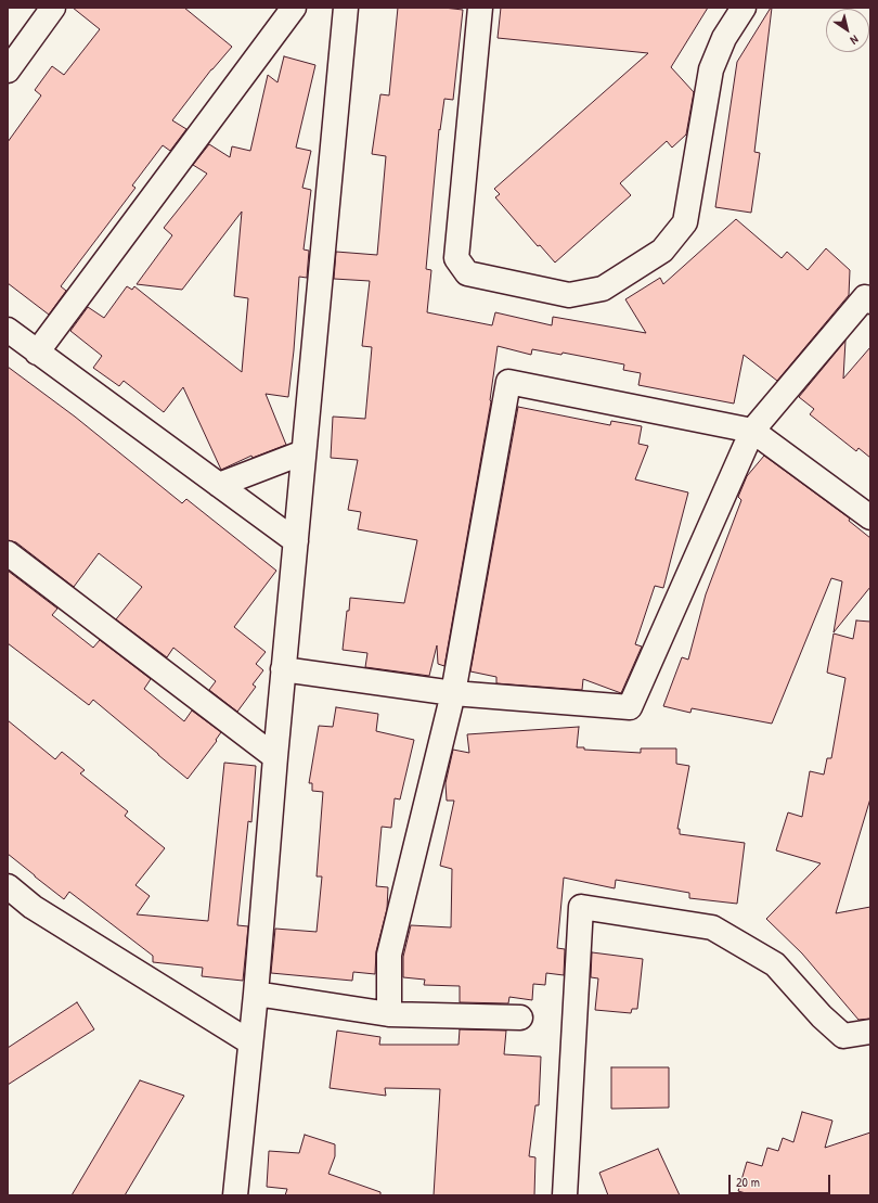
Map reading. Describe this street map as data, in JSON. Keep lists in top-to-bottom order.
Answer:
{
  "scale_bar": "20 m",
  "north": "bottom right"
}
